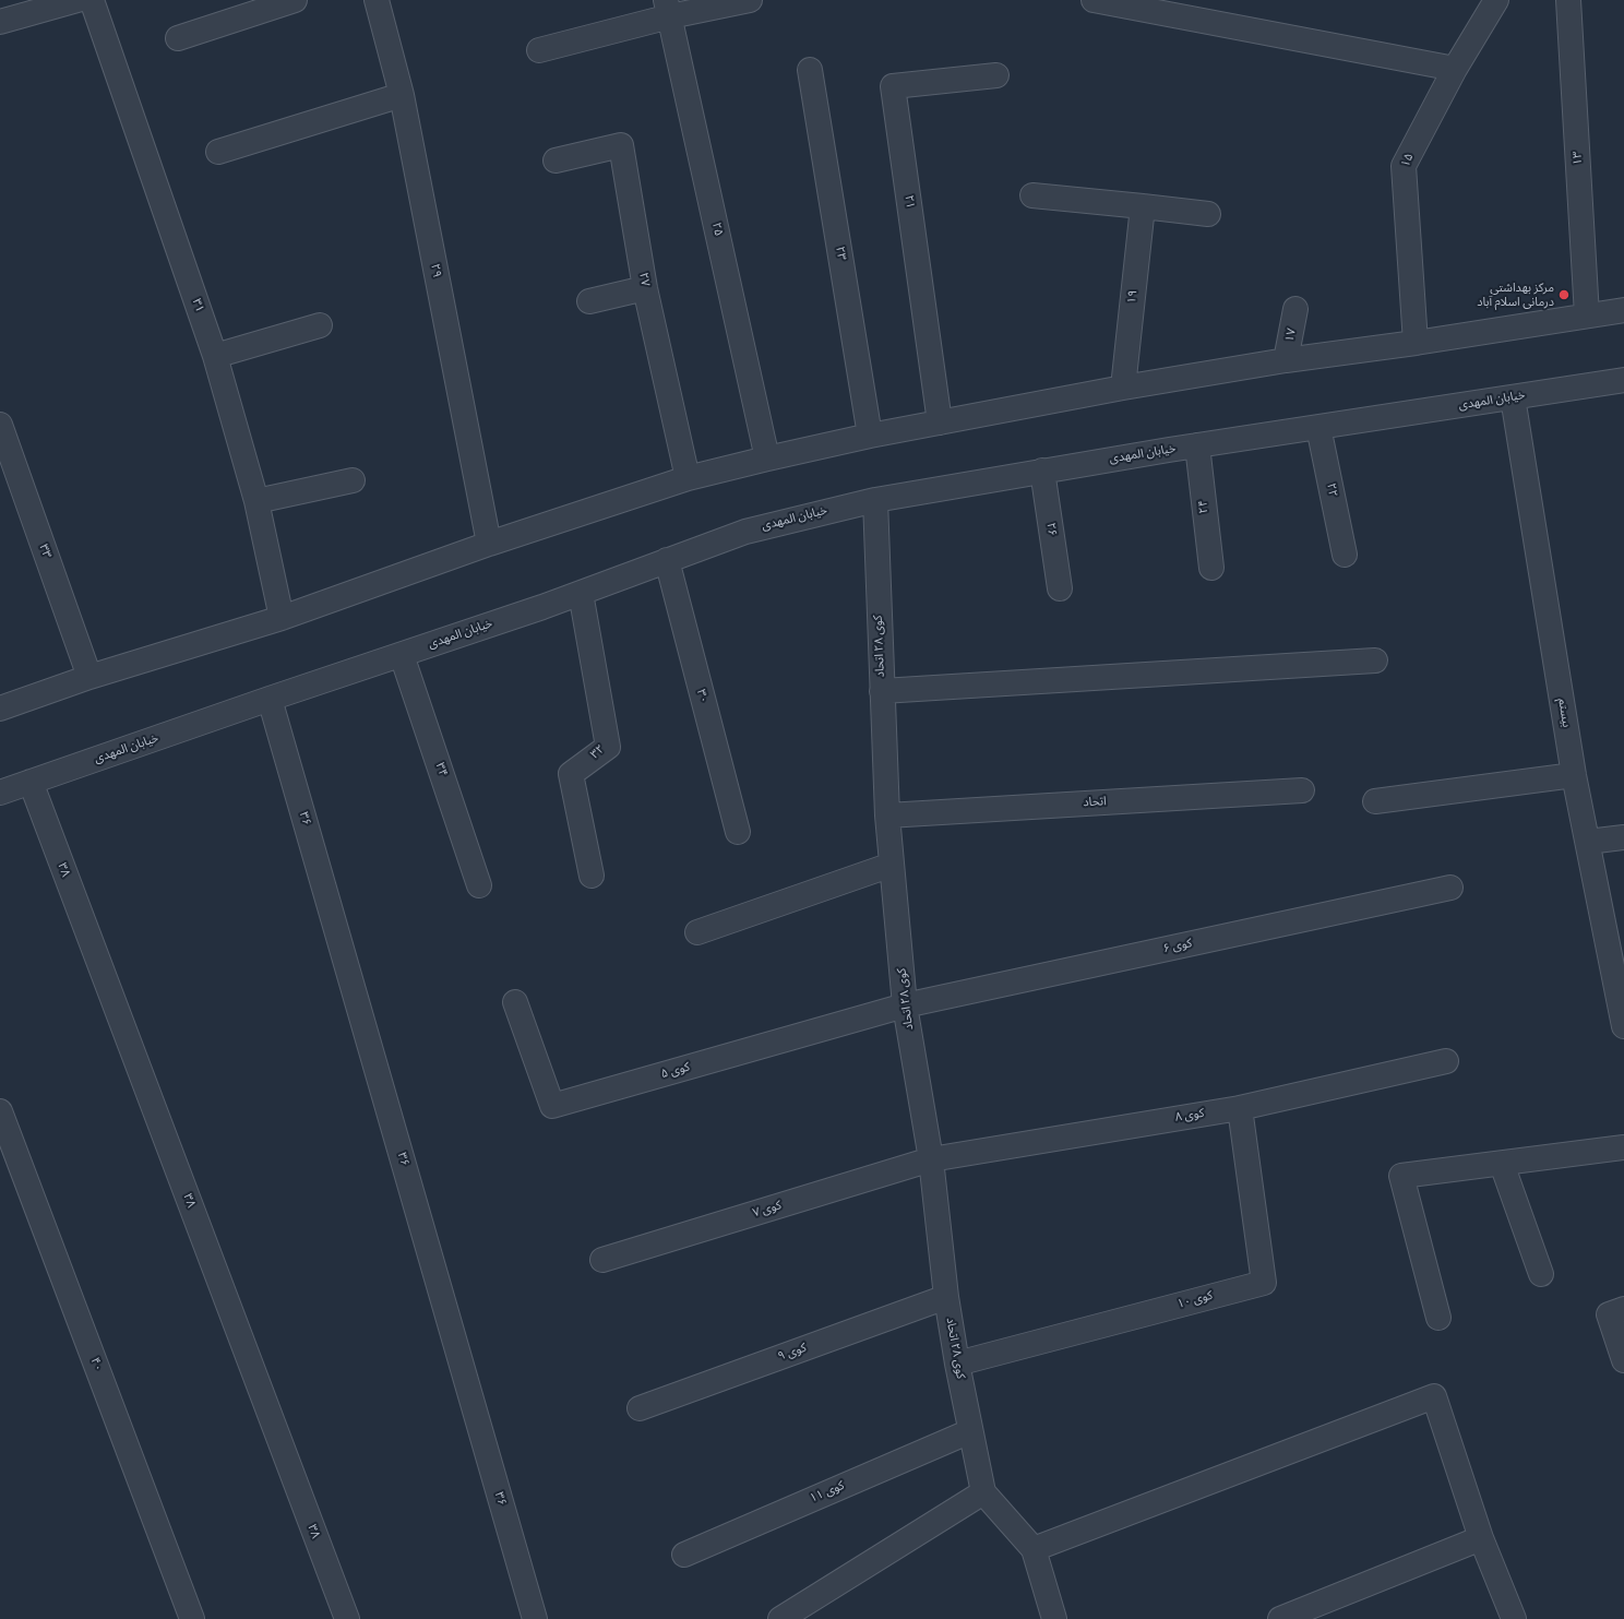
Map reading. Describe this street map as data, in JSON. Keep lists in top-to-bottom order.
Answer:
{
  "streets": {
    "street": [
      "۱۳",
      "۱۵",
      "۲۱",
      "۲۵",
      "۲۳",
      "۲۹",
      "۲۷",
      "۱۹",
      "۳۱",
      "۱۷",
      "خیابان المهدی",
      "۲۲",
      "۲۴",
      "۲۶",
      "۳۳",
      "کوی ۲۸ اتحاد",
      "۳۰",
      "بیستم",
      "۳۲",
      "۳۴",
      "اتحاد",
      "۳۶",
      "۳۸",
      "کوی ۶",
      "کوی ۵",
      "کوی ۸",
      "کوی ۷",
      "کوی ۱۰",
      "کوی ۹",
      "۴۰",
      "کوی ۱۱"
    ]
  },
  "crossings": [
    ["خیابان المهدی", "۲۲"],
    ["خیابان المهدی", "۲۴"],
    ["خیابان المهدی", "۲۶"],
    ["خیابان المهدی", "کوی ۲۸ اتحاد"],
    ["خیابان المهدی", "۳۰"],
    ["خیابان المهدی", "بیستم"],
    ["خیابان المهدی", "۳۲"],
    ["خیابان المهدی", "۳۴"],
    ["خیابان المهدی", "۳۶"],
    ["خیابان المهدی", "۳۸"],
    ["کوی ۲۸ اتحاد", "اتحاد"],
    ["کوی ۲۸ اتحاد", "کوی ۶"],
    ["کوی ۲۸ اتحاد", "کوی ۵"],
    ["کوی ۲۸ اتحاد", "کوی ۸"],
    ["کوی ۲۸ اتحاد", "کوی ۷"],
    ["کوی ۲۸ اتحاد", "کوی ۱۰"],
    ["کوی ۲۸ اتحاد", "کوی ۹"],
    ["کوی ۲۸ اتحاد", "کوی ۱۱"],
    ["کوی ۶", "کوی ۵"],
    ["کوی ۸", "کوی ۷"],
    ["کوی ۸", "کوی ۱۰"]
  ],
  "places": ["مرکز بهداشتی درمانی اسلام آباد"]
}
